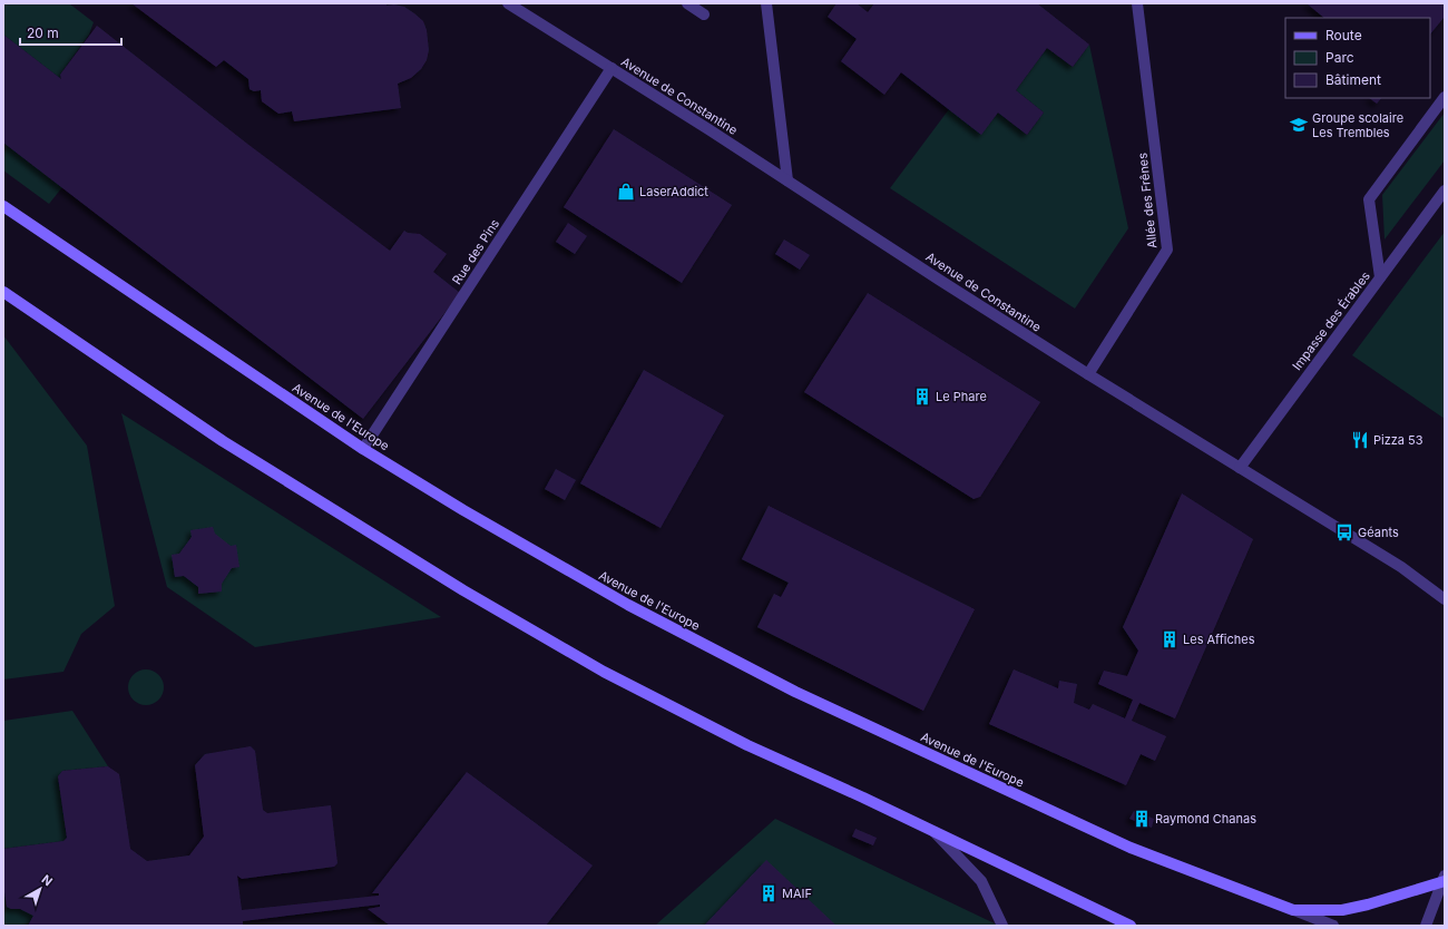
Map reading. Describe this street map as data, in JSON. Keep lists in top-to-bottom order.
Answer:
{
  "streets": {
    "main road": ["Avenue de l'Europe"],
    "street": [
      "Avenue de Constantine",
      "Allée des Frênes",
      "Rue des Pins",
      "Impasse des Érables"
    ]
  },
  "crossings": [
    ["Avenue de Constantine", "Allée des Frênes"],
    ["Avenue de Constantine", "Rue des Pins"],
    ["Avenue de Constantine", "Impasse des Érables"],
    ["Rue des Pins", "Avenue de l'Europe"]
  ],
  "places": {
    "school or university": ["Groupe scolaire Les Trembles"],
    "shop": ["LaserAddict"],
    "building": [
      "Le Phare",
      "Les Affiches",
      "Raymond Chanas",
      "MAIF"
    ],
    "restaurant": ["Pizza 53"],
    "bus stop": ["Géants"]
  },
  "legend": ["Route", "Parc", "Bâtiment"],
  "scale_bar": "20 m",
  "north": "top right"
}
